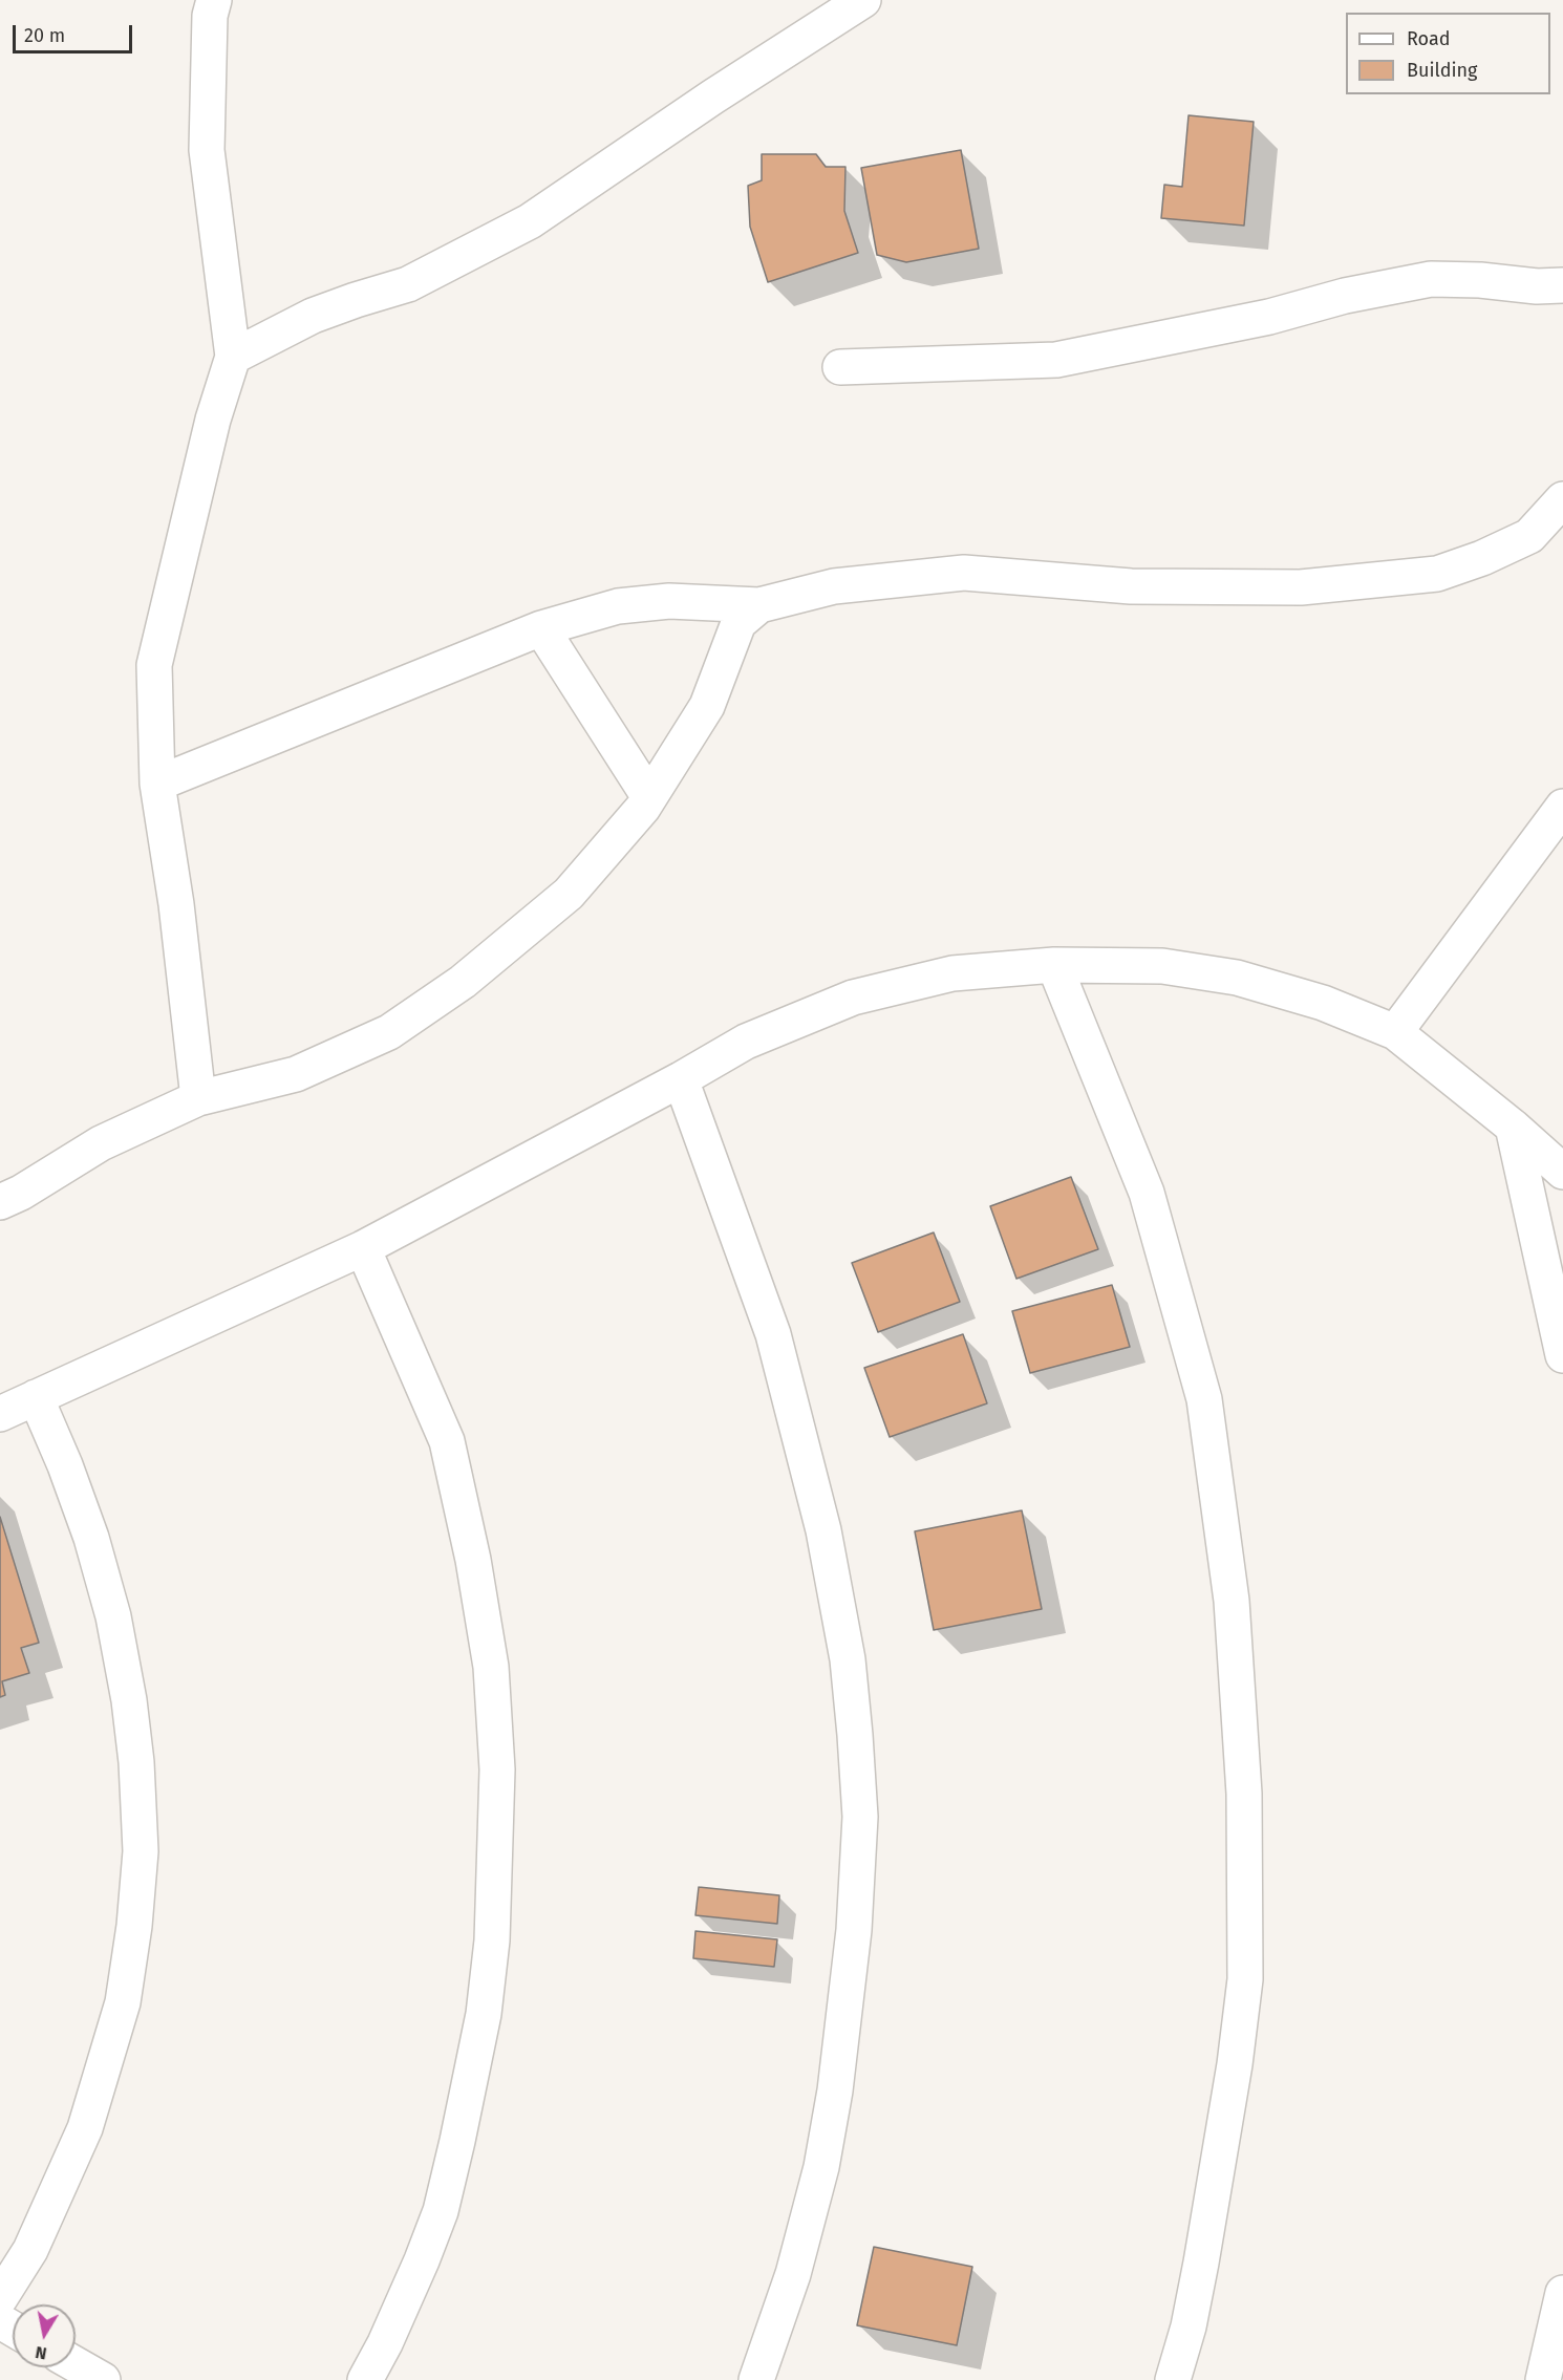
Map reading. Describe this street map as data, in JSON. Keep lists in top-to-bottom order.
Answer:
{
  "legend": ["Road", "Building"],
  "scale_bar": "20 m",
  "north": "bottom"
}
